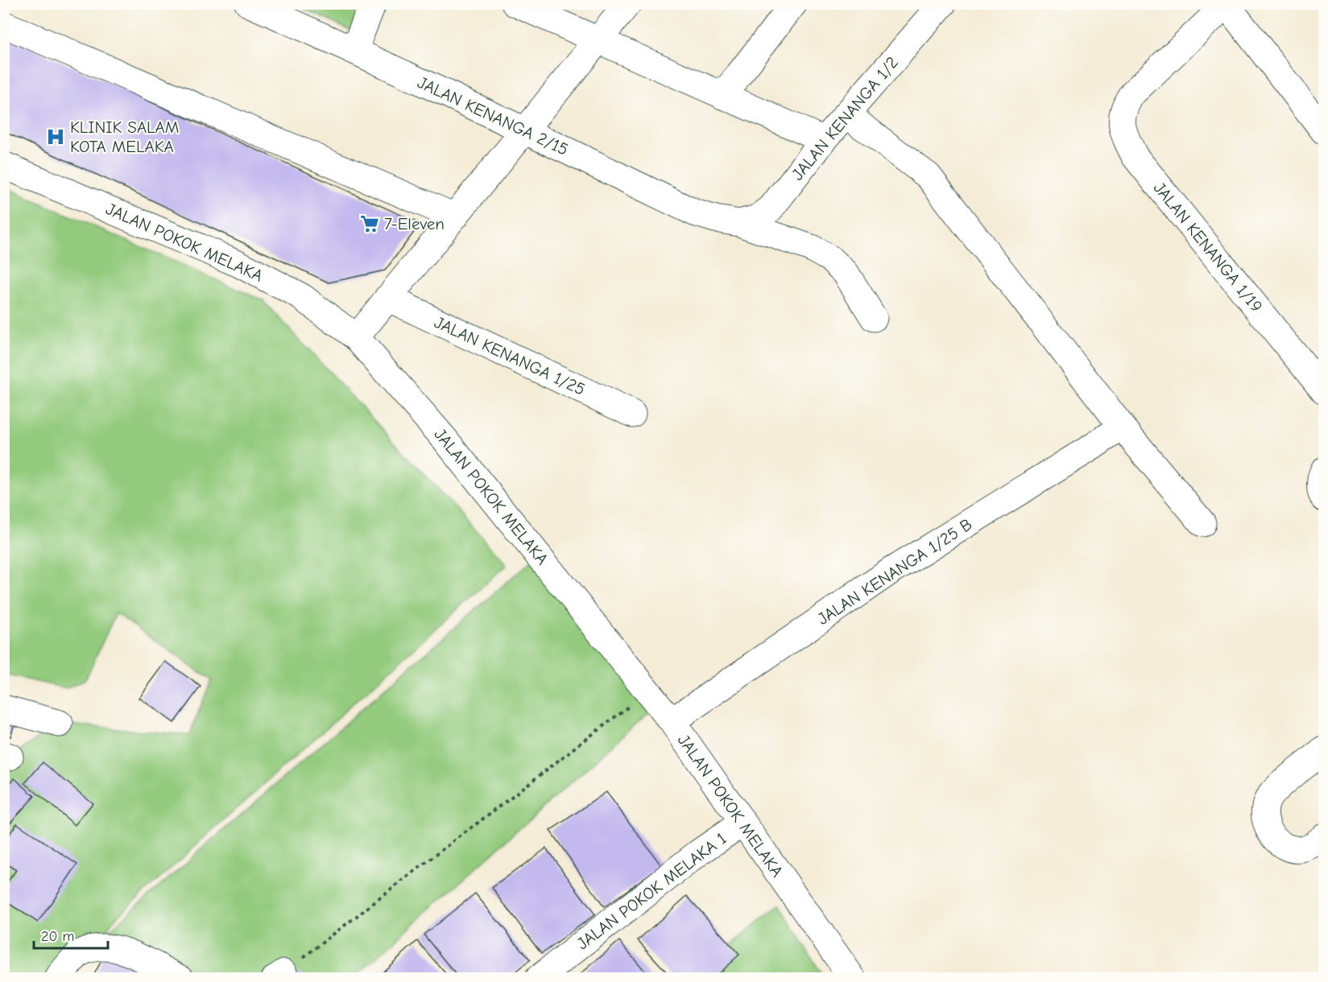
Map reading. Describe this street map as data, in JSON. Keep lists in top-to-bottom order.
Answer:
{
  "streets": {
    "street": [
      "JALAN KENANGA 2/15",
      "JALAN KENANGA 1/2",
      "JALAN POKOK MELAKA",
      "JALAN KENANGA 1/19",
      "JALAN KENANGA 1/25",
      "JALAN KENANGA 1/25 B",
      "JALAN POKOK MELAKA 1"
    ]
  },
  "crossings": [
    ["JALAN KENANGA 2/15", "JALAN KENANGA 1/2"],
    ["JALAN POKOK MELAKA", "JALAN KENANGA 1/25 B"],
    ["JALAN POKOK MELAKA", "JALAN POKOK MELAKA 1"]
  ],
  "places": {
    "hospital": ["KLINIK SALAM KOTA MELAKA"],
    "supermarket": ["7-Eleven"]
  },
  "scale_bar": "20 m"
}
